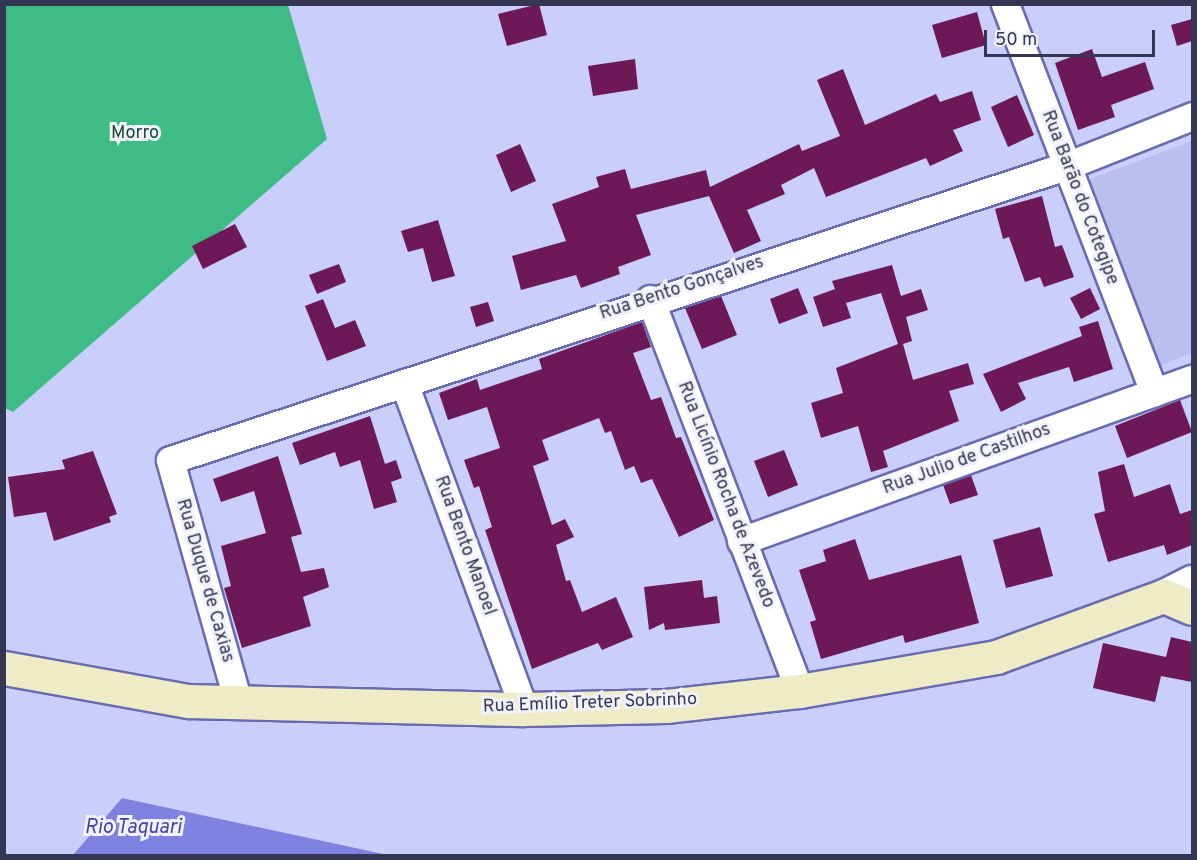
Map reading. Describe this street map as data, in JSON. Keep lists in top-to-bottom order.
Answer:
{
  "streets": {
    "main road": ["Rua Emílio Treter Sobrinho"],
    "street": [
      "Rua Barão do Cotegipe",
      "Rua Bento Gonçalves",
      "Rua Julio de Castilhos",
      "Rua Licínio Rocha de Azevedo",
      "Rua Bento Manoel",
      "Rua Duque de Caxias"
    ]
  },
  "crossings": [
    ["Rua Barão do Cotegipe", "Rua Bento Gonçalves"],
    ["Rua Barão do Cotegipe", "Rua Julio de Castilhos"],
    ["Rua Bento Gonçalves", "Rua Licínio Rocha de Azevedo"],
    ["Rua Bento Gonçalves", "Rua Bento Manoel"],
    ["Rua Bento Gonçalves", "Rua Duque de Caxias"],
    ["Rua Julio de Castilhos", "Rua Licínio Rocha de Azevedo"],
    ["Rua Licínio Rocha de Azevedo", "Rua Emílio Treter Sobrinho"],
    ["Rua Bento Manoel", "Rua Emílio Treter Sobrinho"],
    ["Rua Duque de Caxias", "Rua Emílio Treter Sobrinho"]
  ],
  "water": ["Rio Taquari"],
  "parks": ["Morro"],
  "scale_bar": "50 m"
}
